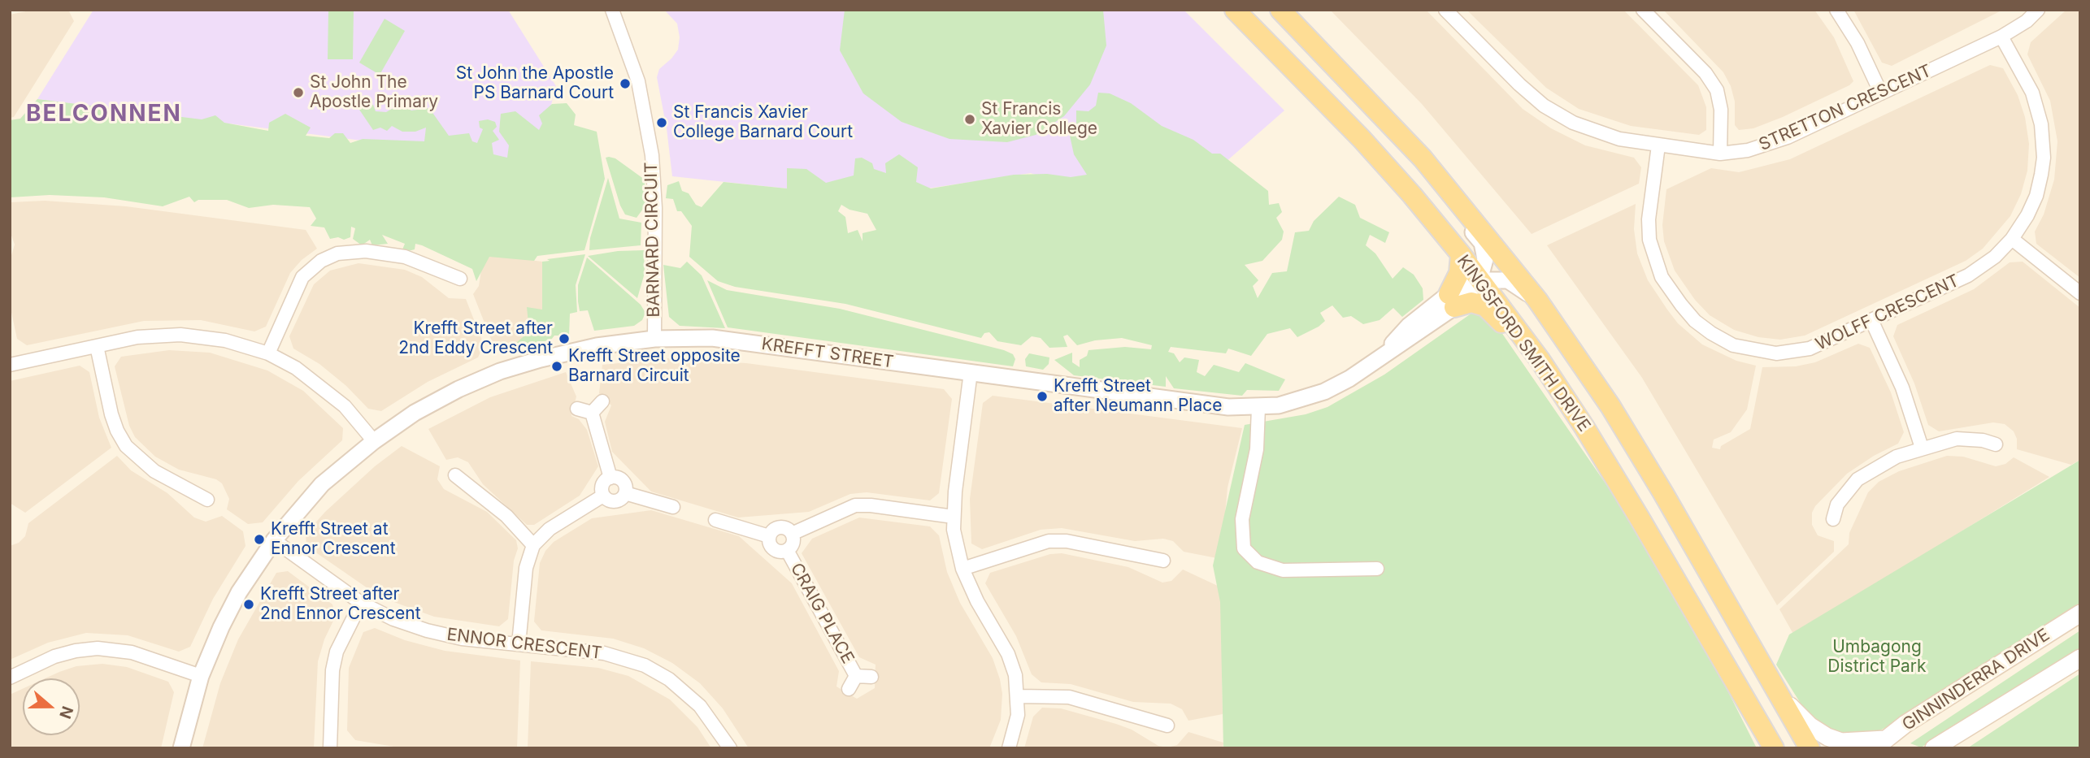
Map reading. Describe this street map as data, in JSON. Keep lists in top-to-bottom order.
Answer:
{
  "streets": {
    "main road": ["KINGSFORD SMITH DRIVE", "GINNINDERRA DRIVE"],
    "street": [
      "STRETTON CRESCENT",
      "BARNARD CIRCUIT",
      "WOLFF CRESCENT",
      "KREFFT STREET",
      "CRAIG PLACE",
      "ENNOR CRESCENT"
    ]
  },
  "crossings": [
    ["STRETTON CRESCENT", "WOLFF CRESCENT"],
    ["BARNARD CIRCUIT", "KREFFT STREET"],
    ["KINGSFORD SMITH DRIVE", "KREFFT STREET"],
    ["KREFFT STREET", "ENNOR CRESCENT"]
  ],
  "districts": ["BELCONNEN"],
  "parks": ["Umbagong District Park"],
  "places": [
    "St John the Apostle PS Barnard Court",
    "St John The Apostle Primary",
    "St Francis Xavier College",
    "St Francis Xavier College Barnard Court",
    "Krefft Street after 2nd Eddy Crescent",
    "Krefft Street opposite Barnard Circuit",
    "Krefft Street after Neumann Place",
    "Krefft Street at Ennor Crescent",
    "Krefft Street after 2nd Ennor Crescent"
  ],
  "north": "right"
}
